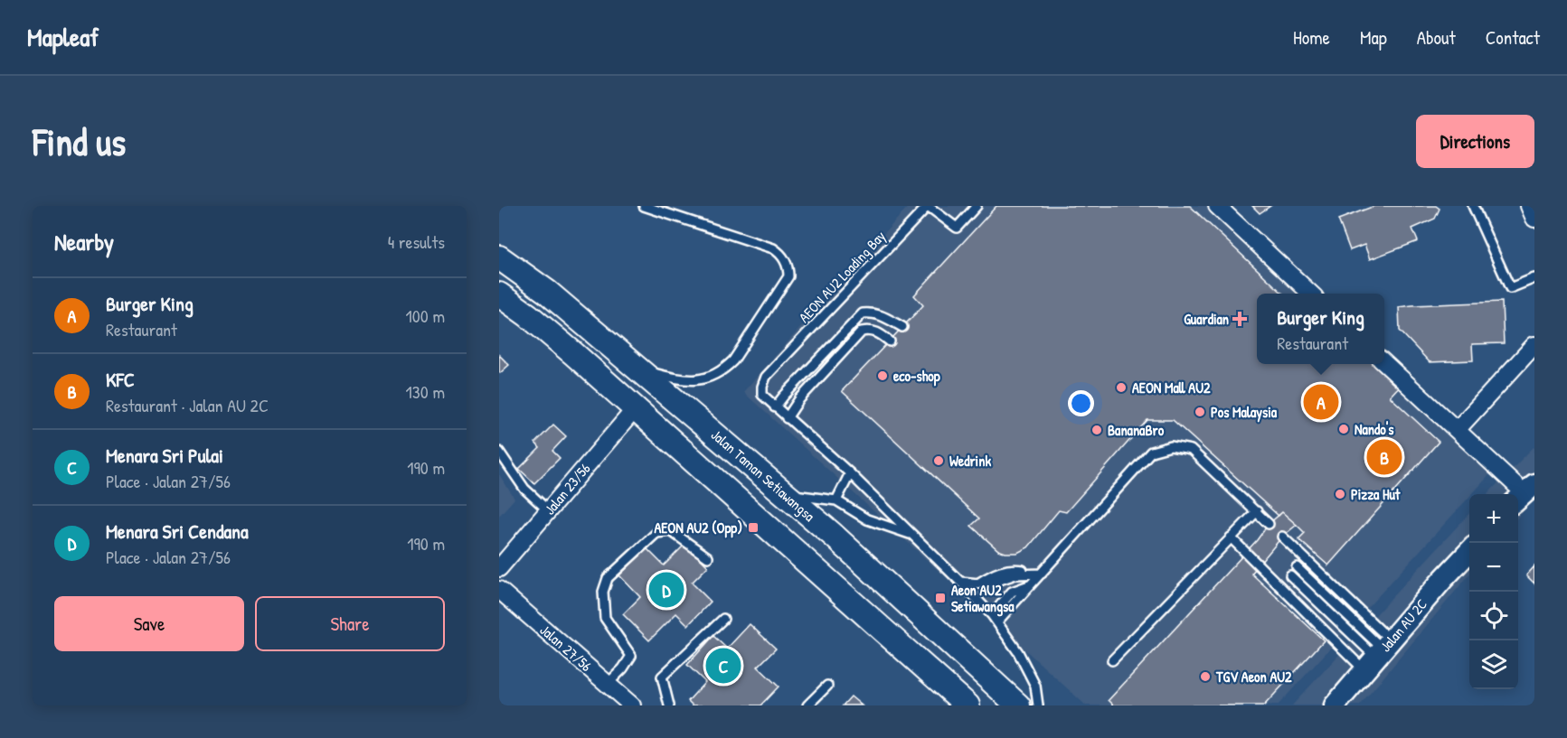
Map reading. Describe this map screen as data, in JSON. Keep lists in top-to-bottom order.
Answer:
{
  "streets": {
    "main road": ["Jalan Taman Setiawangsa"],
    "street": ["Jalan 23/56", "Jalan AU 2C", "Jalan 27/56"],
    "lane": ["AEON AU2 Loading Bay"]
  },
  "places": {
    "health": ["Guardian"],
    "other": [
      "eco-shop",
      "AEON Mall AU2",
      "Pos Malaysia",
      "Nando's",
      "BananaBro",
      "Wedrink",
      "Pizza Hut",
      "TGV Aeon AU2"
    ],
    "transit": ["AEON AU2 (Opp)", "Aeon AU2 Setiawangsa"]
  },
  "page": {
    "header": "Mapleaf",
    "nav": [
      "Home",
      "Map",
      "About",
      "Contact"
    ],
    "buttons": [
      "Directions",
      ["Save", "Share"]
    ],
    "title": "Find us",
    "heading": ["Nearby", "4 results"],
    "list": [
      {
        "mark": "A",
        "name": "Burger King",
        "note": "Restaurant",
        "value": "100 m"
      },
      {
        "mark": "B",
        "name": "KFC",
        "note": "Restaurant · Jalan AU 2C",
        "value": "130 m"
      },
      {
        "mark": "C",
        "name": "Menara Sri Pulai",
        "note": "Place · Jalan 27/56",
        "value": "190 m"
      },
      {
        "mark": "D",
        "name": "Menara Sri Cendana",
        "note": "Place · Jalan 27/56",
        "value": "190 m"
      }
    ],
    "popup": ["Burger King", "Restaurant"],
    "pins": [
      "A",
      "B",
      "D",
      "C"
    ],
    "map_buttons": ["+", "−"]
  }
}
